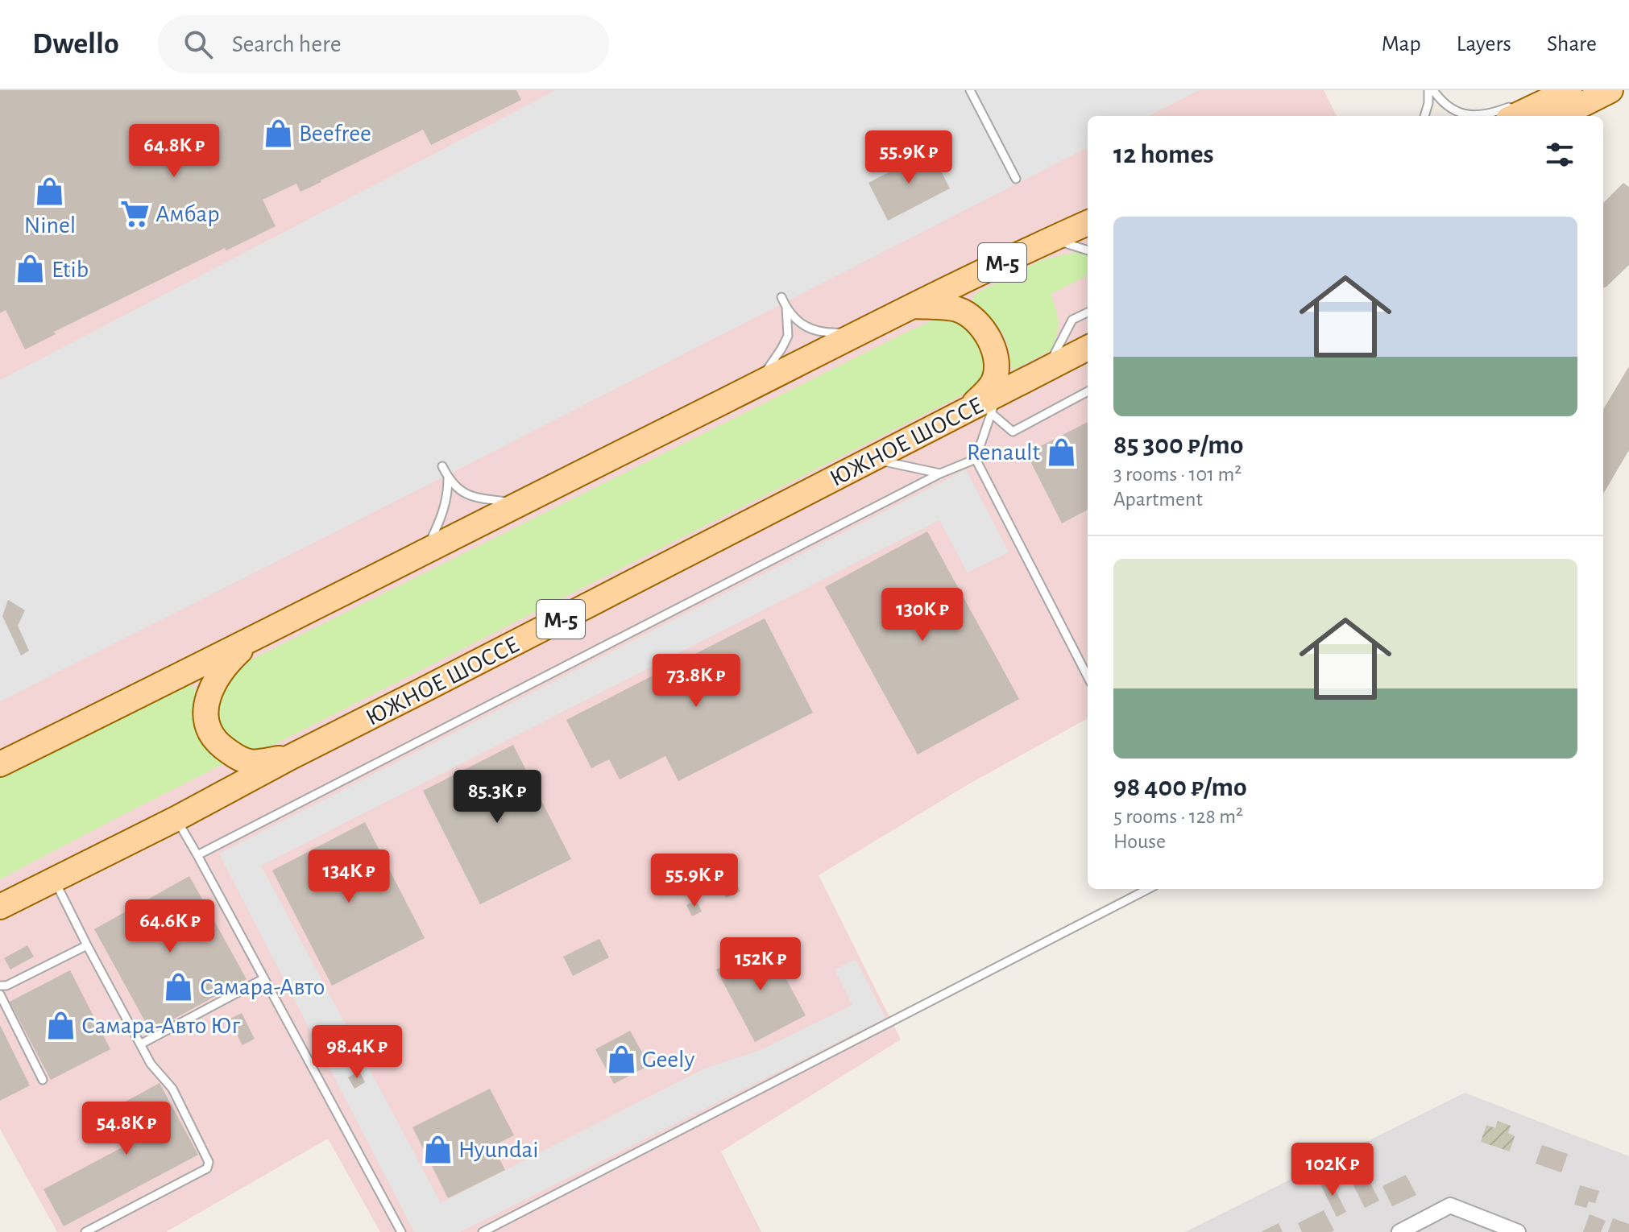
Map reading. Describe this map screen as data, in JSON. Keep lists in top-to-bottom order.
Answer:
{
  "streets": {
    "main road": ["М-5", "ЮЖНОЕ ШОССЕ"]
  },
  "places": {
    "shop": [
      "Beefree",
      "Ninel",
      "Etib",
      "Renault",
      "Самара-Авто",
      "Самара-Авто Юг",
      "Geely",
      "Hyundai"
    ],
    "supermarket": ["Амбар"]
  },
  "page": {
    "header": "Dwello",
    "search": "Search here",
    "nav": ["Map", "Layers", "Share"],
    "heading": "12 homes",
    "price": [
      "64.8K ₽",
      "55.9K ₽",
      "130K ₽",
      "73.8K ₽",
      "85.3K ₽",
      "134K ₽",
      "55.9K ₽",
      "64.6K ₽",
      "152K ₽",
      "98.4K ₽",
      "54.8K ₽",
      "102K ₽"
    ],
    "list": [
      {
        "name": "85 300 ₽/mo",
        "note": "3 rooms · 101 m² · Apartment"
      },
      {
        "name": "98 400 ₽/mo",
        "note": "5 rooms · 128 m² · House"
      }
    ]
  }
}
